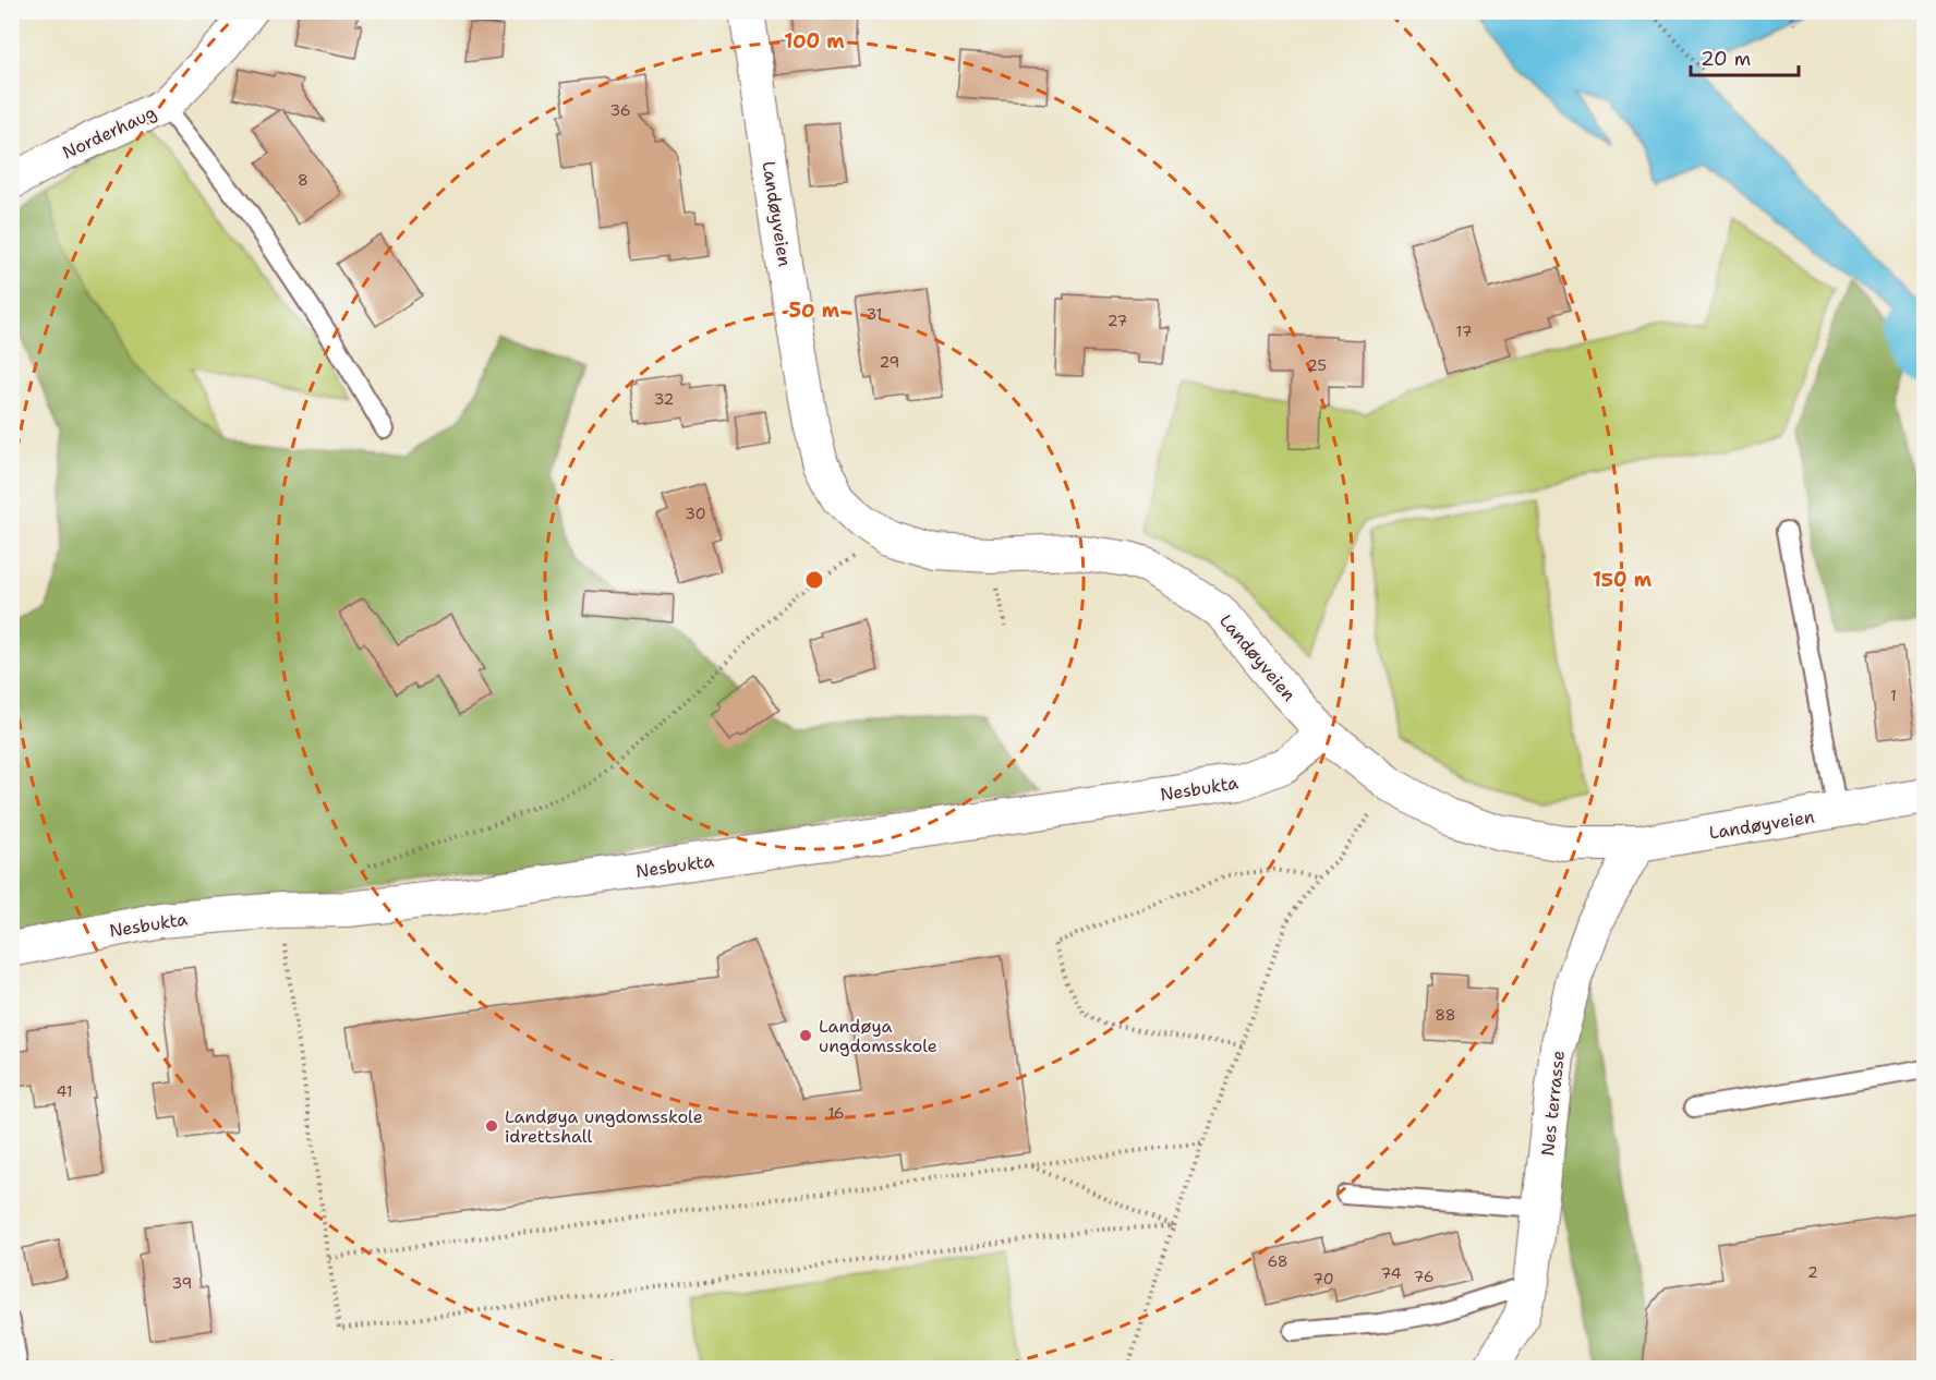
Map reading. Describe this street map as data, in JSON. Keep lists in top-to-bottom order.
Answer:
{
  "streets": {
    "street": [
      "Norderhaug",
      "Landøyveien",
      "Nesbukta",
      "Nes terrasse"
    ]
  },
  "crossings": [
    ["Landøyveien", "Nesbukta"],
    ["Landøyveien", "Nes terrasse"]
  ],
  "places": ["Landøya ungdomsskole", "Landøya ungdomsskole idrettshall"],
  "house_numbers": [
    "36",
    "8",
    "31",
    "27",
    "17",
    "29",
    "25",
    "32",
    "30",
    "1",
    "88",
    "41",
    "16",
    "68",
    "2",
    "74",
    "76",
    "70",
    "39"
  ],
  "scale_bar": "20 m",
  "rings": ["100 m", "50 m", "150 m"]
}
